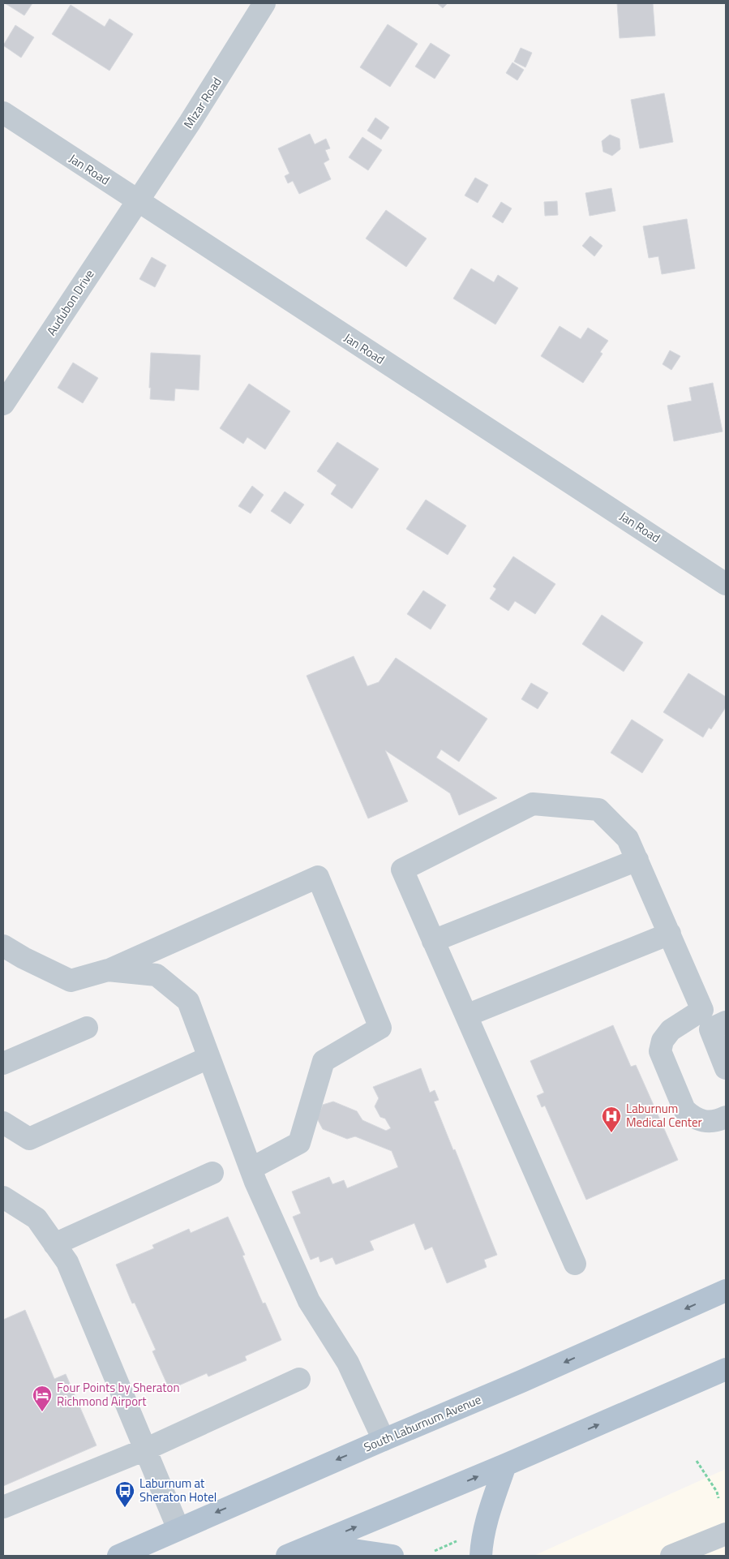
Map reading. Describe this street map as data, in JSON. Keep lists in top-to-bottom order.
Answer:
{
  "streets": {
    "main road": ["South Laburnum Avenue"],
    "street": ["Mizar Road", "Jan Road", "Audubon Drive"]
  },
  "crossings": [
    ["Mizar Road", "Jan Road"],
    ["Mizar Road", "Audubon Drive"],
    ["Jan Road", "Audubon Drive"]
  ],
  "places": {
    "hospital": ["Laburnum Medical Center"],
    "hotel": ["Four Points by Sheraton Richmond Airport"],
    "bus stop": ["Laburnum at Sheraton Hotel"]
  }
}
